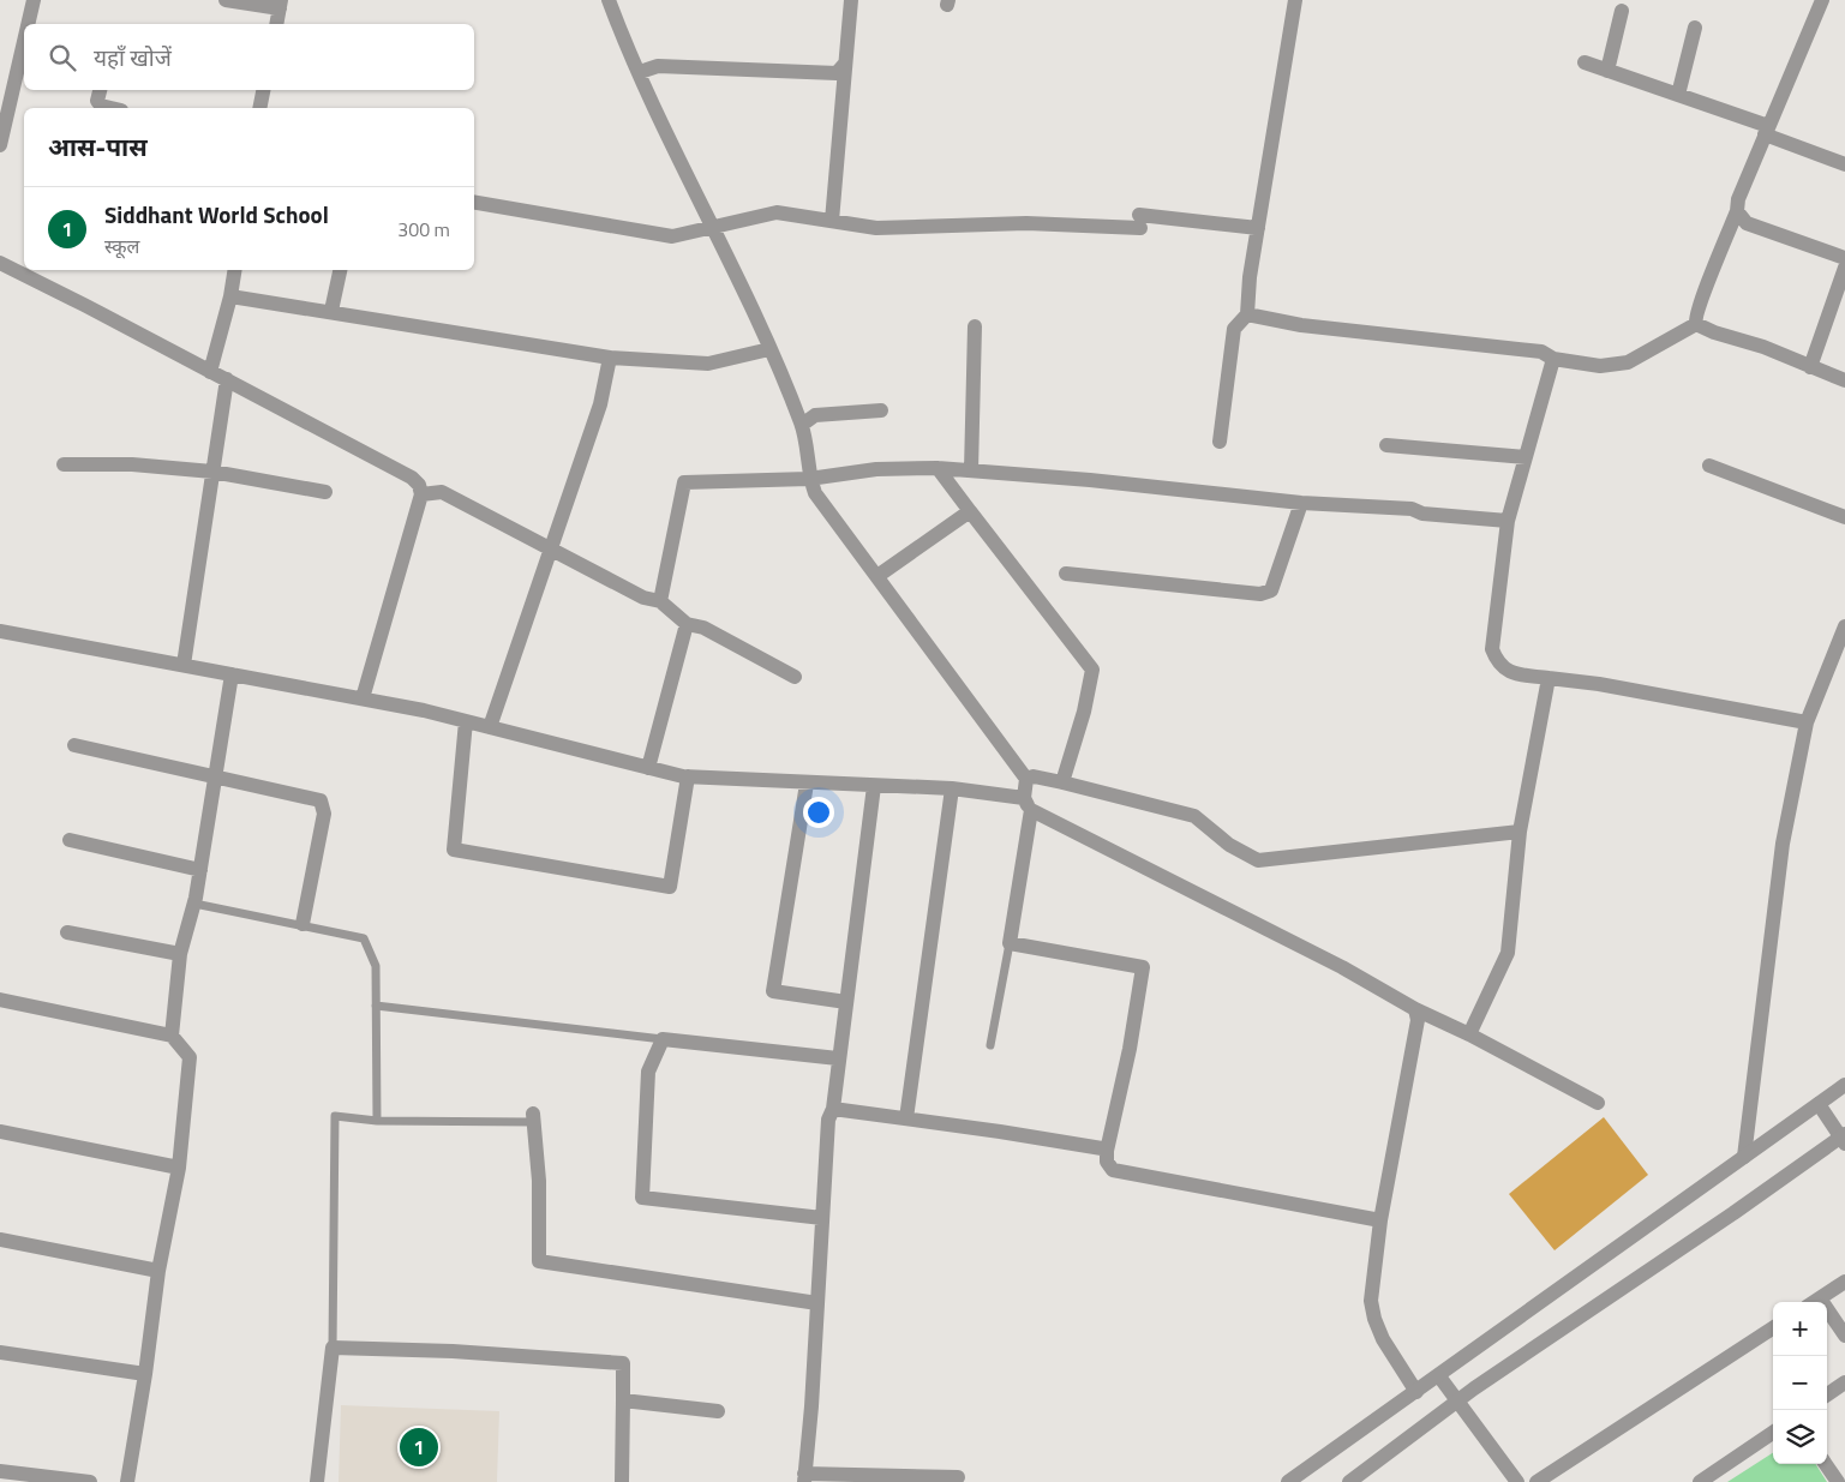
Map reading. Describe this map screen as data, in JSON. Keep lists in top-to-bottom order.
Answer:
{
  "page": {
    "search": "यहाँ खोजें",
    "heading": "आस-पास",
    "list": [
      {
        "mark": "1",
        "name": "Siddhant World School",
        "note": "स्कूल",
        "value": "300 m"
      }
    ],
    "map_buttons": ["+", "−"],
    "pins": "1"
  }
}
